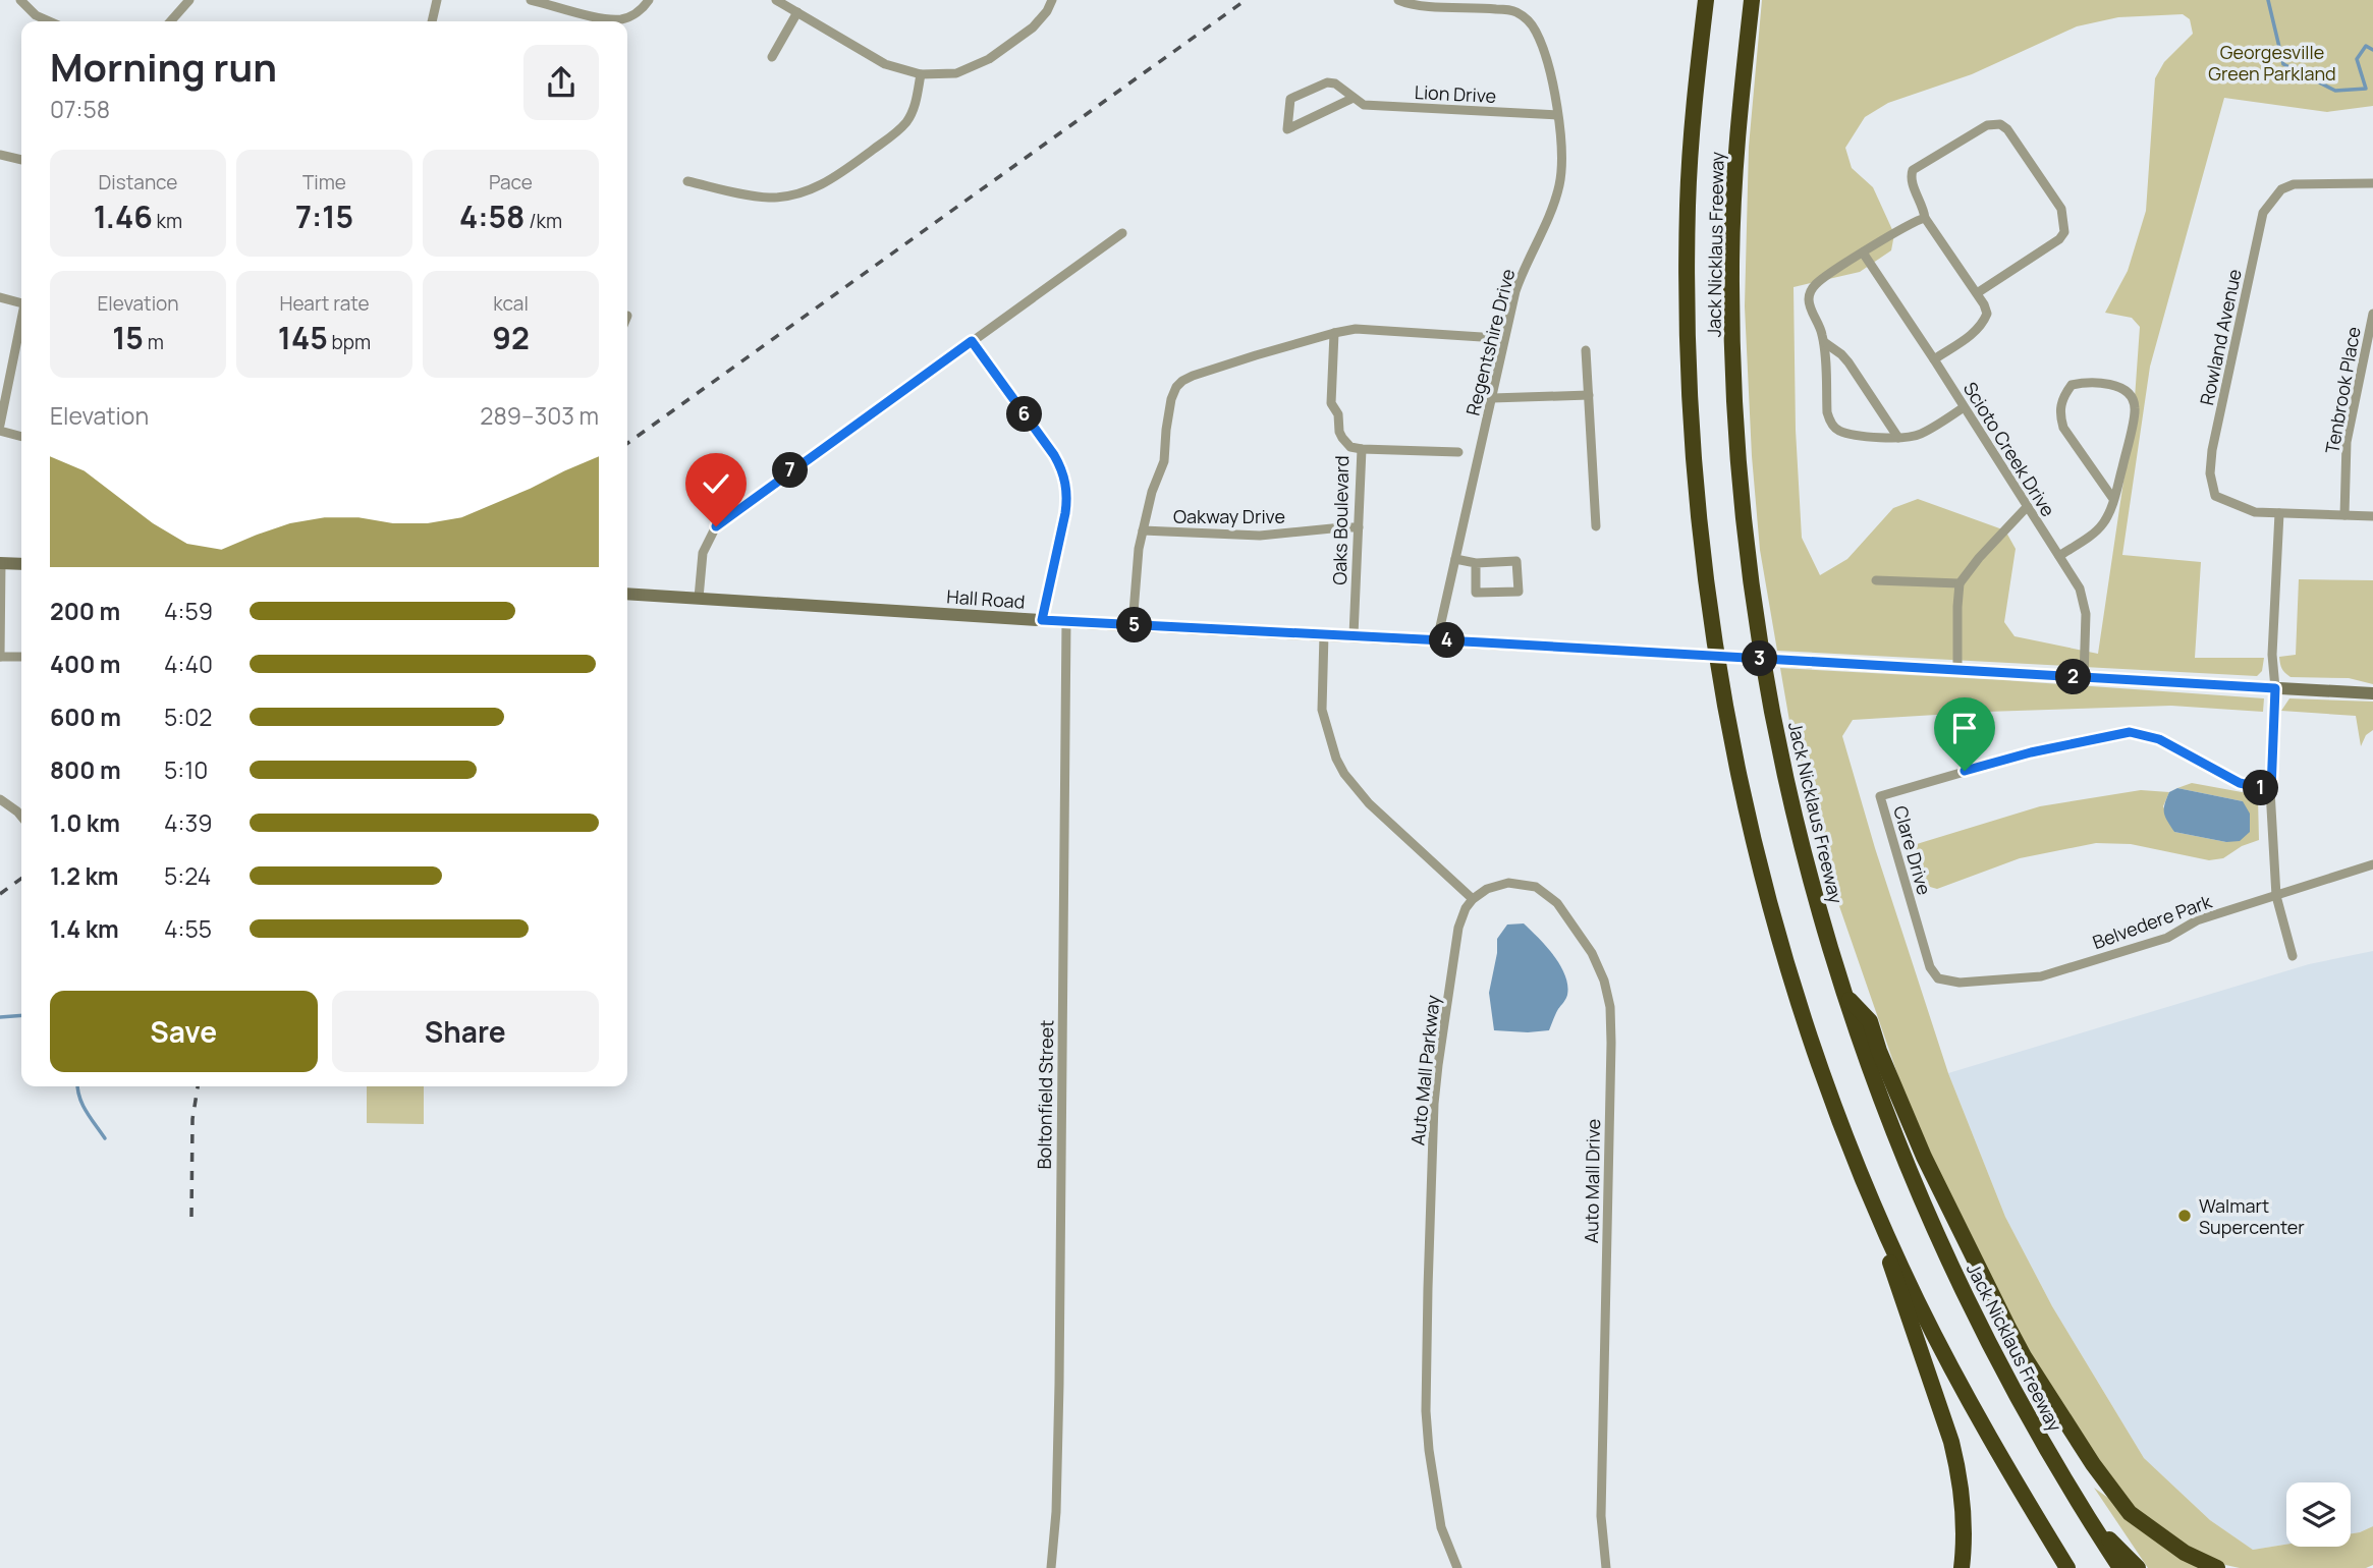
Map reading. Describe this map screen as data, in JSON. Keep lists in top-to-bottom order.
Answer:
{
  "streets": {
    "highway": ["Jack Nicklaus Freeway"],
    "main road": ["Hall Road"],
    "street": [
      "Lion Drive",
      "Rowland Avenue",
      "Regentshire Drive",
      "Tenbrook Place",
      "Scioto Creek Drive",
      "Oakway Drive",
      "Oaks Boulevard",
      "Clare Drive",
      "Belvedere Park",
      "Auto Mall Parkway",
      "Boltonfield Street",
      "Auto Mall Drive"
    ]
  },
  "crossings": [
    ["Lion Drive", "Regentshire Drive"],
    ["Regentshire Drive", "Hall Road"],
    ["Scioto Creek Drive", "Hall Road"],
    ["Oakway Drive", "Oaks Boulevard"],
    ["Oaks Boulevard", "Hall Road"],
    ["Hall Road", "Boltonfield Street"],
    ["Clare Drive", "Belvedere Park"],
    ["Auto Mall Parkway", "Auto Mall Drive"]
  ],
  "parks": ["Georgesville Green Parkland"],
  "places": ["Walmart Supercenter"],
  "page": {
    "heading": ["Morning run", "07:58"],
    "stats": [
      ["Distance", "1.46 km"],
      ["Time", "7:15"],
      ["Pace", "4:58 /km"],
      ["Elevation", "15 m"],
      ["Heart rate", "145 bpm"],
      ["kcal", "92"]
    ],
    "chart": ["Elevation", "289–303 m"],
    "pins": [
      "6",
      "7",
      "5",
      "4",
      "3",
      "2",
      "1"
    ],
    "list": [
      {
        "name": "200 m",
        "note": "4:59"
      },
      {
        "name": "400 m",
        "note": "4:40"
      },
      {
        "name": "600 m",
        "note": "5:02"
      },
      {
        "name": "800 m",
        "note": "5:10"
      },
      {
        "name": "1.0 km",
        "note": "4:39"
      },
      {
        "name": "1.2 km",
        "note": "5:24"
      },
      {
        "name": "1.4 km",
        "note": "4:55"
      }
    ],
    "buttons": ["Save", "Share"]
  }
}
